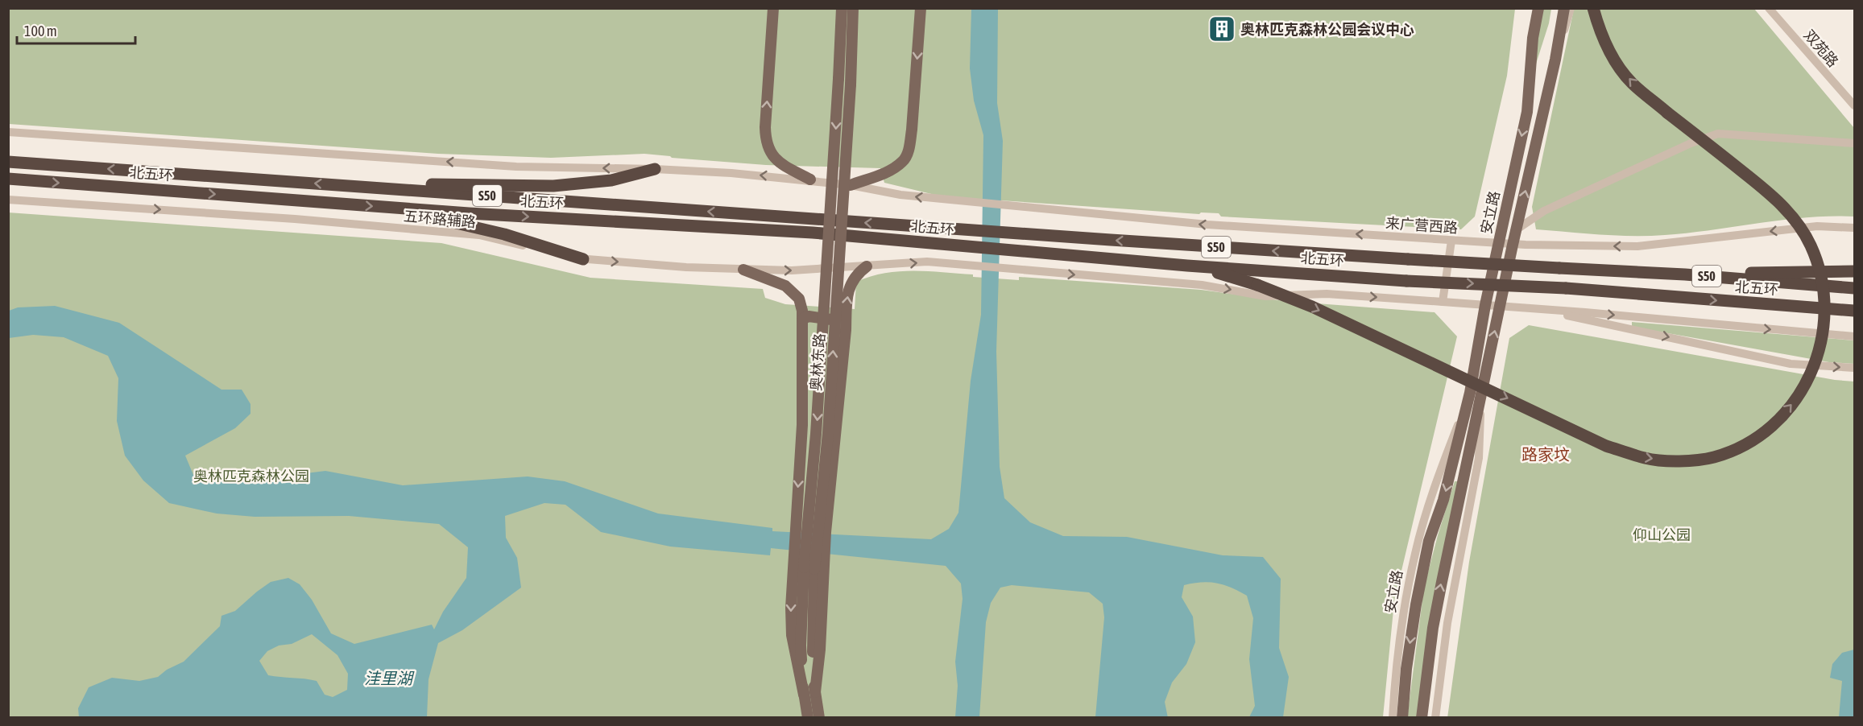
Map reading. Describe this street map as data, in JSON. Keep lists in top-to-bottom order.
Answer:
{
  "streets": {
    "highway": ["北五环", "S50"],
    "main road": ["安立路", "奥林东路"],
    "street": ["双苑路", "五环路辅路", "来广营西路"]
  },
  "crossings": [
    ["安立路", "五环路辅路"],
    ["安立路", "来广营西路"]
  ],
  "one_way": ["五环路辅路", "来广营西路"],
  "districts": ["路家坟"],
  "water": ["洼里湖"],
  "parks": ["奥林匹克森林公园", "仰山公园"],
  "places": {
    "building": ["奥林匹克森林公园会议中心"]
  },
  "scale_bar": "100 m"
}
